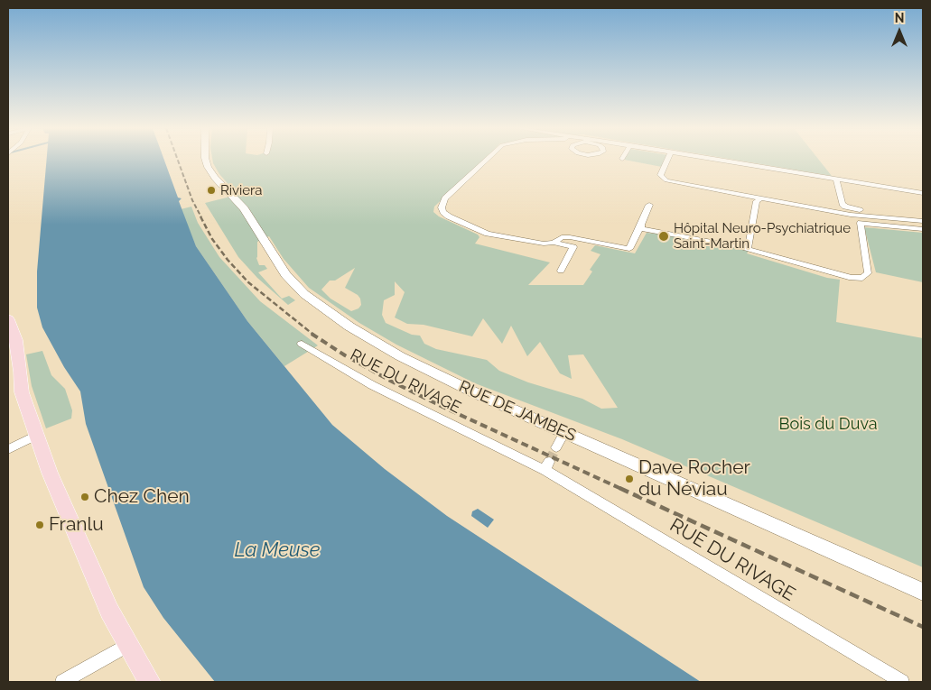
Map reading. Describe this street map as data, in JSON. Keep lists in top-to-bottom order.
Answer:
{
  "streets": {
    "main road": ["RUE DE JAMBES"],
    "street": ["RUE DU RIVAGE"]
  },
  "water": ["La Meuse"],
  "parks": ["Bois du Duva"],
  "places": [
    "Riviera",
    "Hôpital Neuro-Psychiatrique Saint-Martin",
    "Dave Rocher du Néviau",
    "Chez Chen",
    "Franlu"
  ],
  "north": "top"
}
